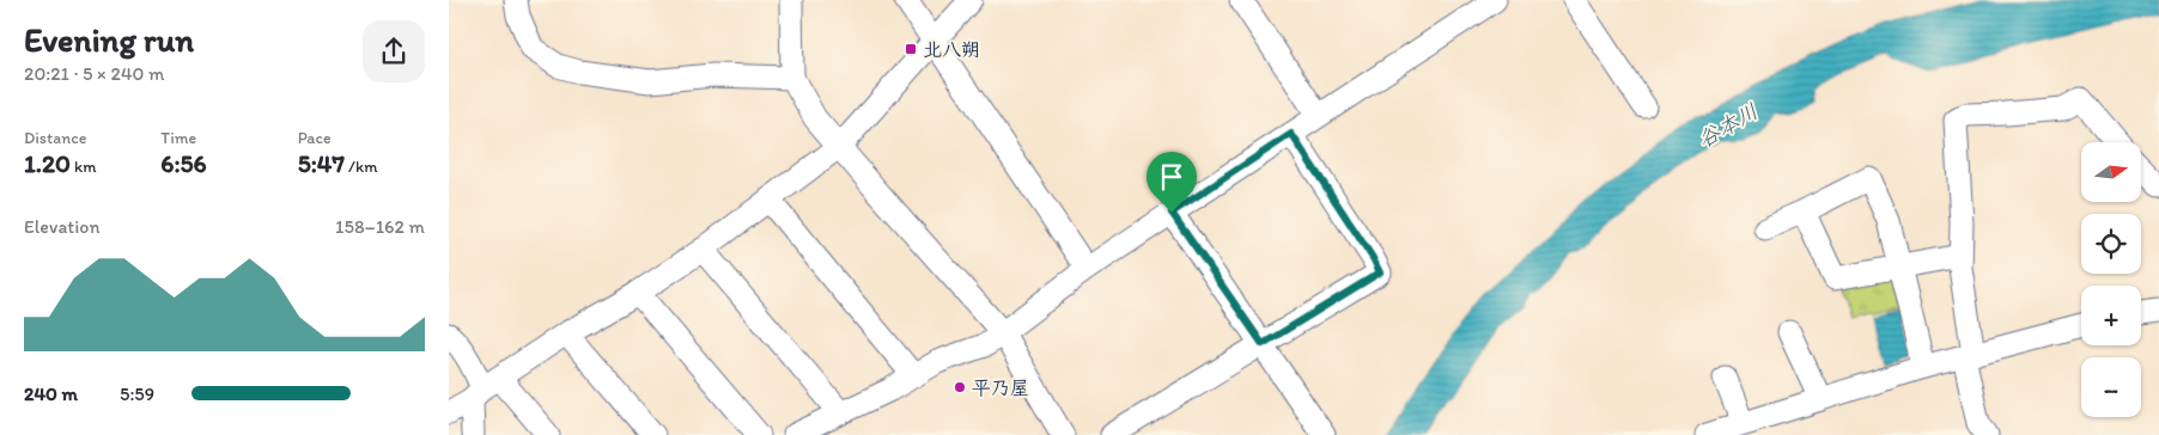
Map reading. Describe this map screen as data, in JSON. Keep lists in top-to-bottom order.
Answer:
{
  "water": ["谷本川"],
  "places": {
    "transit": ["北八朔"],
    "other": ["平乃屋"]
  },
  "north": "right",
  "page": {
    "heading": ["Evening run", "20:21 · 5 × 240 m"],
    "stats": [
      ["Distance", "1.20 km"],
      ["Time", "6:56"],
      ["Pace", "5:47 /km"]
    ],
    "map_buttons": ["+", "−"],
    "chart": ["Elevation", "158–162 m"],
    "list": [
      {
        "name": "240 m",
        "note": "5:59"
      }
    ]
  }
}
